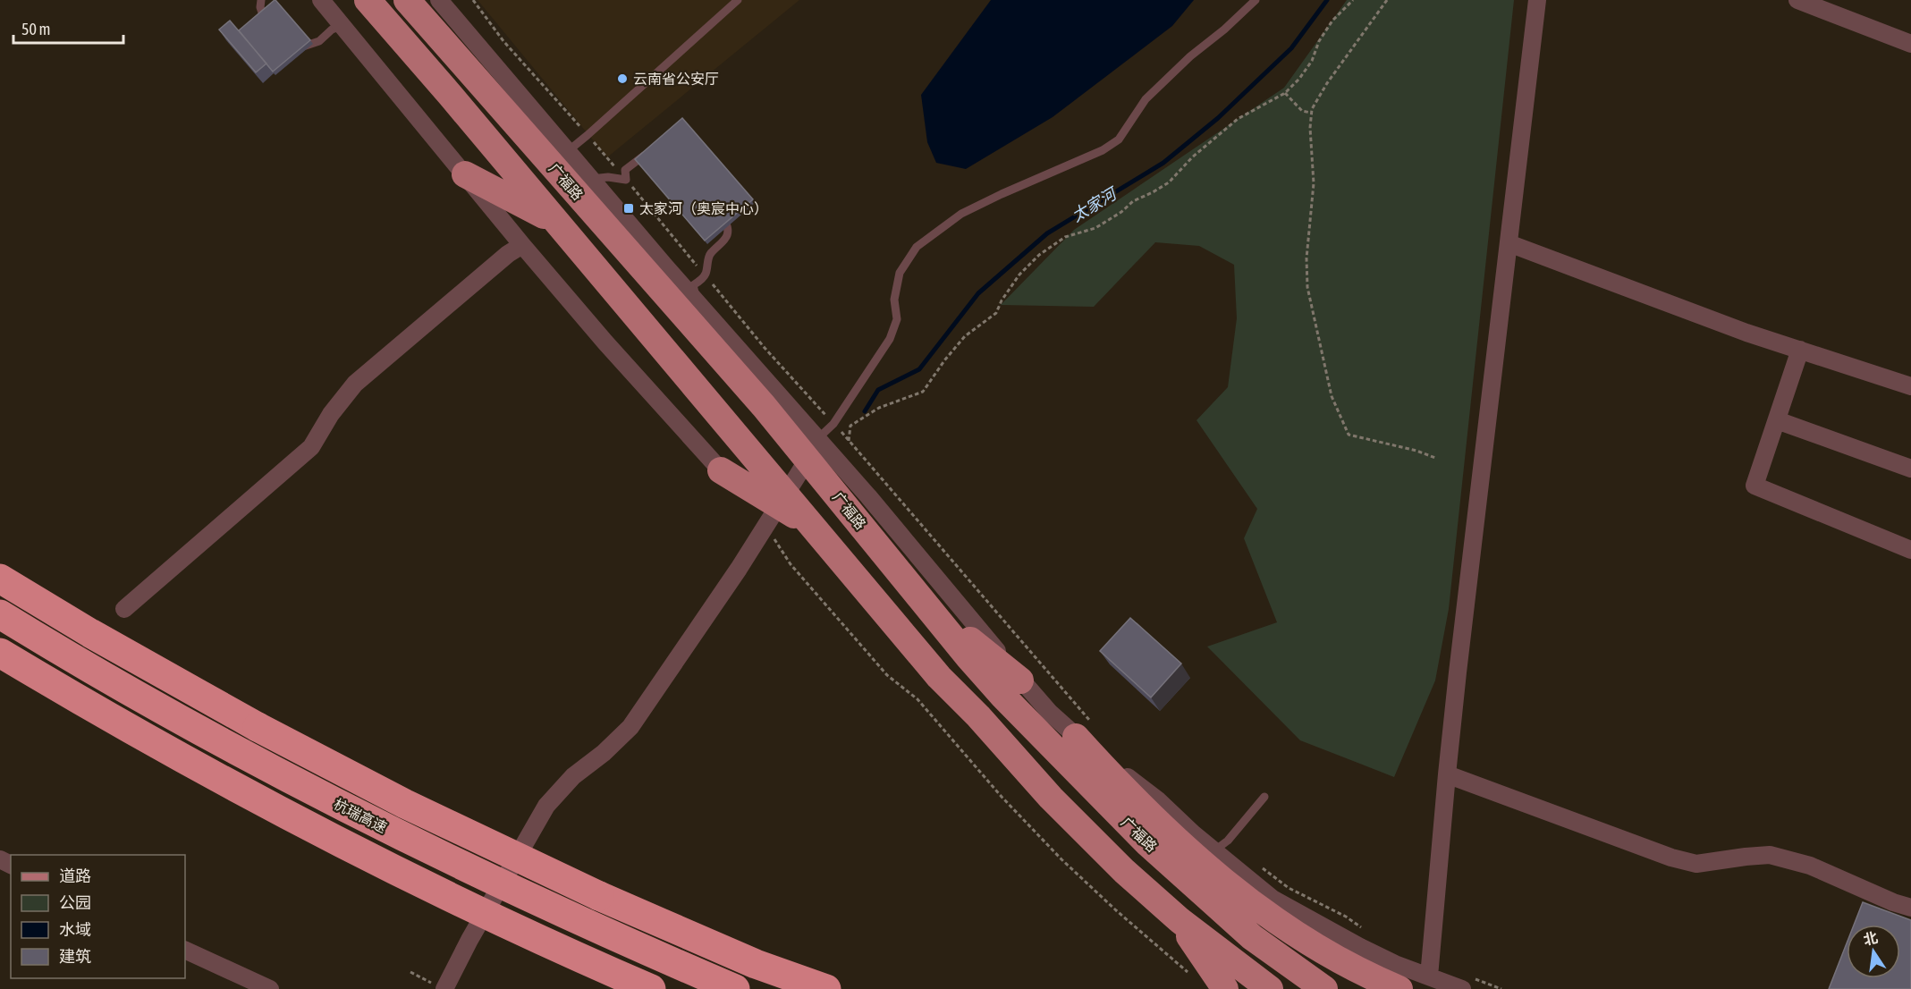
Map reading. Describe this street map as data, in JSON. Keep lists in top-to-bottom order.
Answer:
{
  "streets": {
    "highway": ["杭瑞高速"],
    "main road": ["广福路"]
  },
  "water": ["太家河"],
  "places": {
    "other": ["云南省公安厅"],
    "transit": ["太家河（奥宸中心）"]
  },
  "legend": [
    "道路",
    "公园",
    "水域",
    "建筑"
  ],
  "scale_bar": "50 m",
  "north": "top"
}
